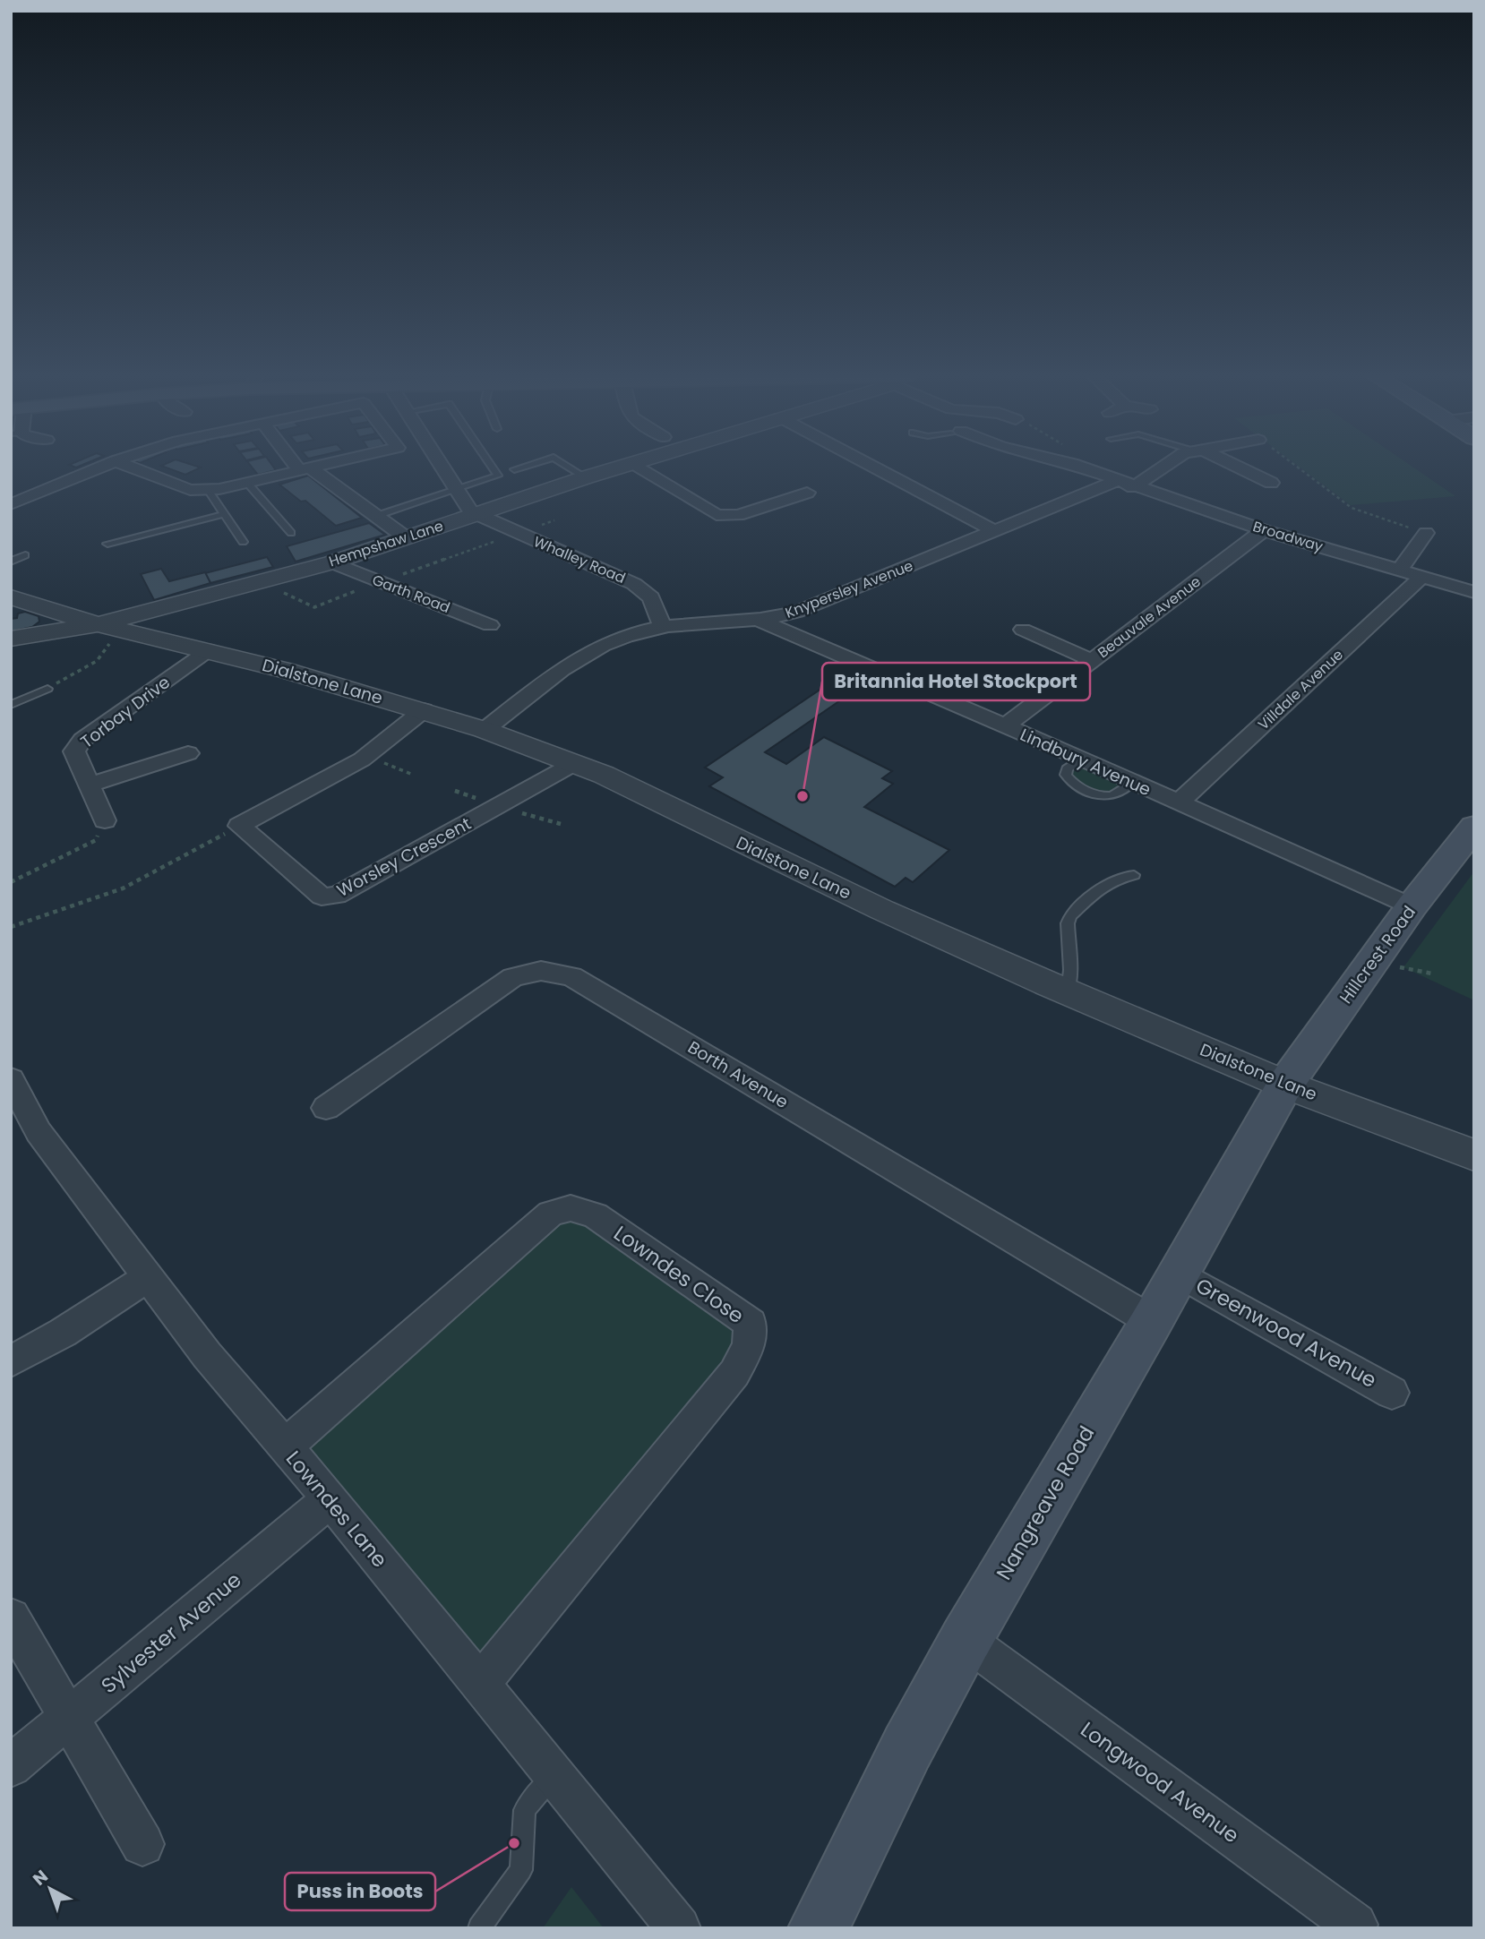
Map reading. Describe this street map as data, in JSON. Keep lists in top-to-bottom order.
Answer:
{
  "streets": {
    "main road": ["Hillcrest Road", "Nangreave Road"],
    "street": [
      "Broadway",
      "Hempshaw Lane",
      "Whalley Road",
      "Knypersley Avenue",
      "Garth Road",
      "Beauvale Avenue",
      "Dialstone Lane",
      "Villdale Avenue",
      "Torbay Drive",
      "Lindbury Avenue",
      "Worsley Crescent",
      "Borth Avenue",
      "Lowndes Close",
      "Greenwood Avenue",
      "Lowndes Lane",
      "Sylvester Avenue",
      "Longwood Avenue"
    ]
  },
  "crossings": [
    ["Broadway", "Knypersley Avenue"],
    ["Broadway", "Beauvale Avenue"],
    ["Broadway", "Villdale Avenue"],
    ["Hempshaw Lane", "Whalley Road"],
    ["Hempshaw Lane", "Garth Road"],
    ["Hempshaw Lane", "Dialstone Lane"],
    ["Whalley Road", "Knypersley Avenue"],
    ["Knypersley Avenue", "Dialstone Lane"],
    ["Knypersley Avenue", "Lindbury Avenue"],
    ["Beauvale Avenue", "Lindbury Avenue"],
    ["Dialstone Lane", "Torbay Drive"],
    ["Dialstone Lane", "Worsley Crescent"],
    ["Dialstone Lane", "Hillcrest Road"],
    ["Dialstone Lane", "Nangreave Road"],
    ["Villdale Avenue", "Lindbury Avenue"],
    ["Lindbury Avenue", "Hillcrest Road"],
    ["Hillcrest Road", "Nangreave Road"],
    ["Borth Avenue", "Nangreave Road"],
    ["Lowndes Close", "Lowndes Lane"],
    ["Greenwood Avenue", "Nangreave Road"],
    ["Nangreave Road", "Longwood Avenue"],
    ["Lowndes Lane", "Sylvester Avenue"]
  ],
  "places": ["Britannia Hotel Stockport", "Puss in Boots"],
  "north": "top left"
}
